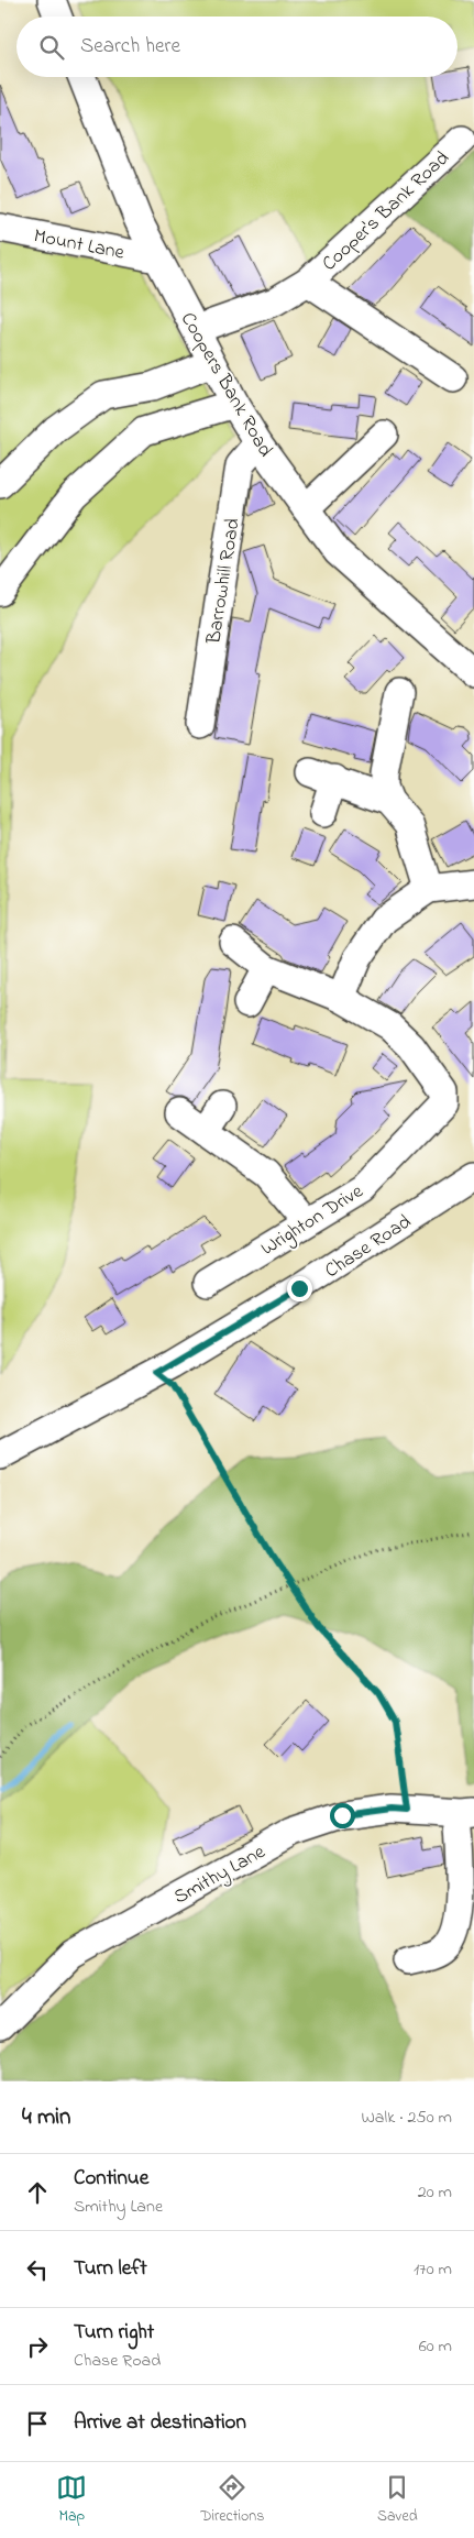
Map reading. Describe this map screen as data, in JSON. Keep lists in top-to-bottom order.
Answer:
{
  "streets": {
    "street": [
      "Cooper's Bank Road",
      "Mount Lane",
      "Coopers Bank Road",
      "Barrowhill Road",
      "Wrighton Drive",
      "Chase Road",
      "Smithy Lane"
    ]
  },
  "crossings": [
    ["Cooper's Bank Road", "Coopers Bank Road"],
    ["Mount Lane", "Coopers Bank Road"],
    ["Coopers Bank Road", "Barrowhill Road"]
  ],
  "page": {
    "search": "Search here",
    "heading": ["4 min", "Walk · 250 m"],
    "list": [
      ["Continue", "Smithy Lane", "20 m"],
      ["Turn left", "170 m"],
      ["Turn right", "Chase Road", "60 m"],
      "Arrive at destination"
    ],
    "nav": ["Map", "Directions", "Saved"]
  }
}
